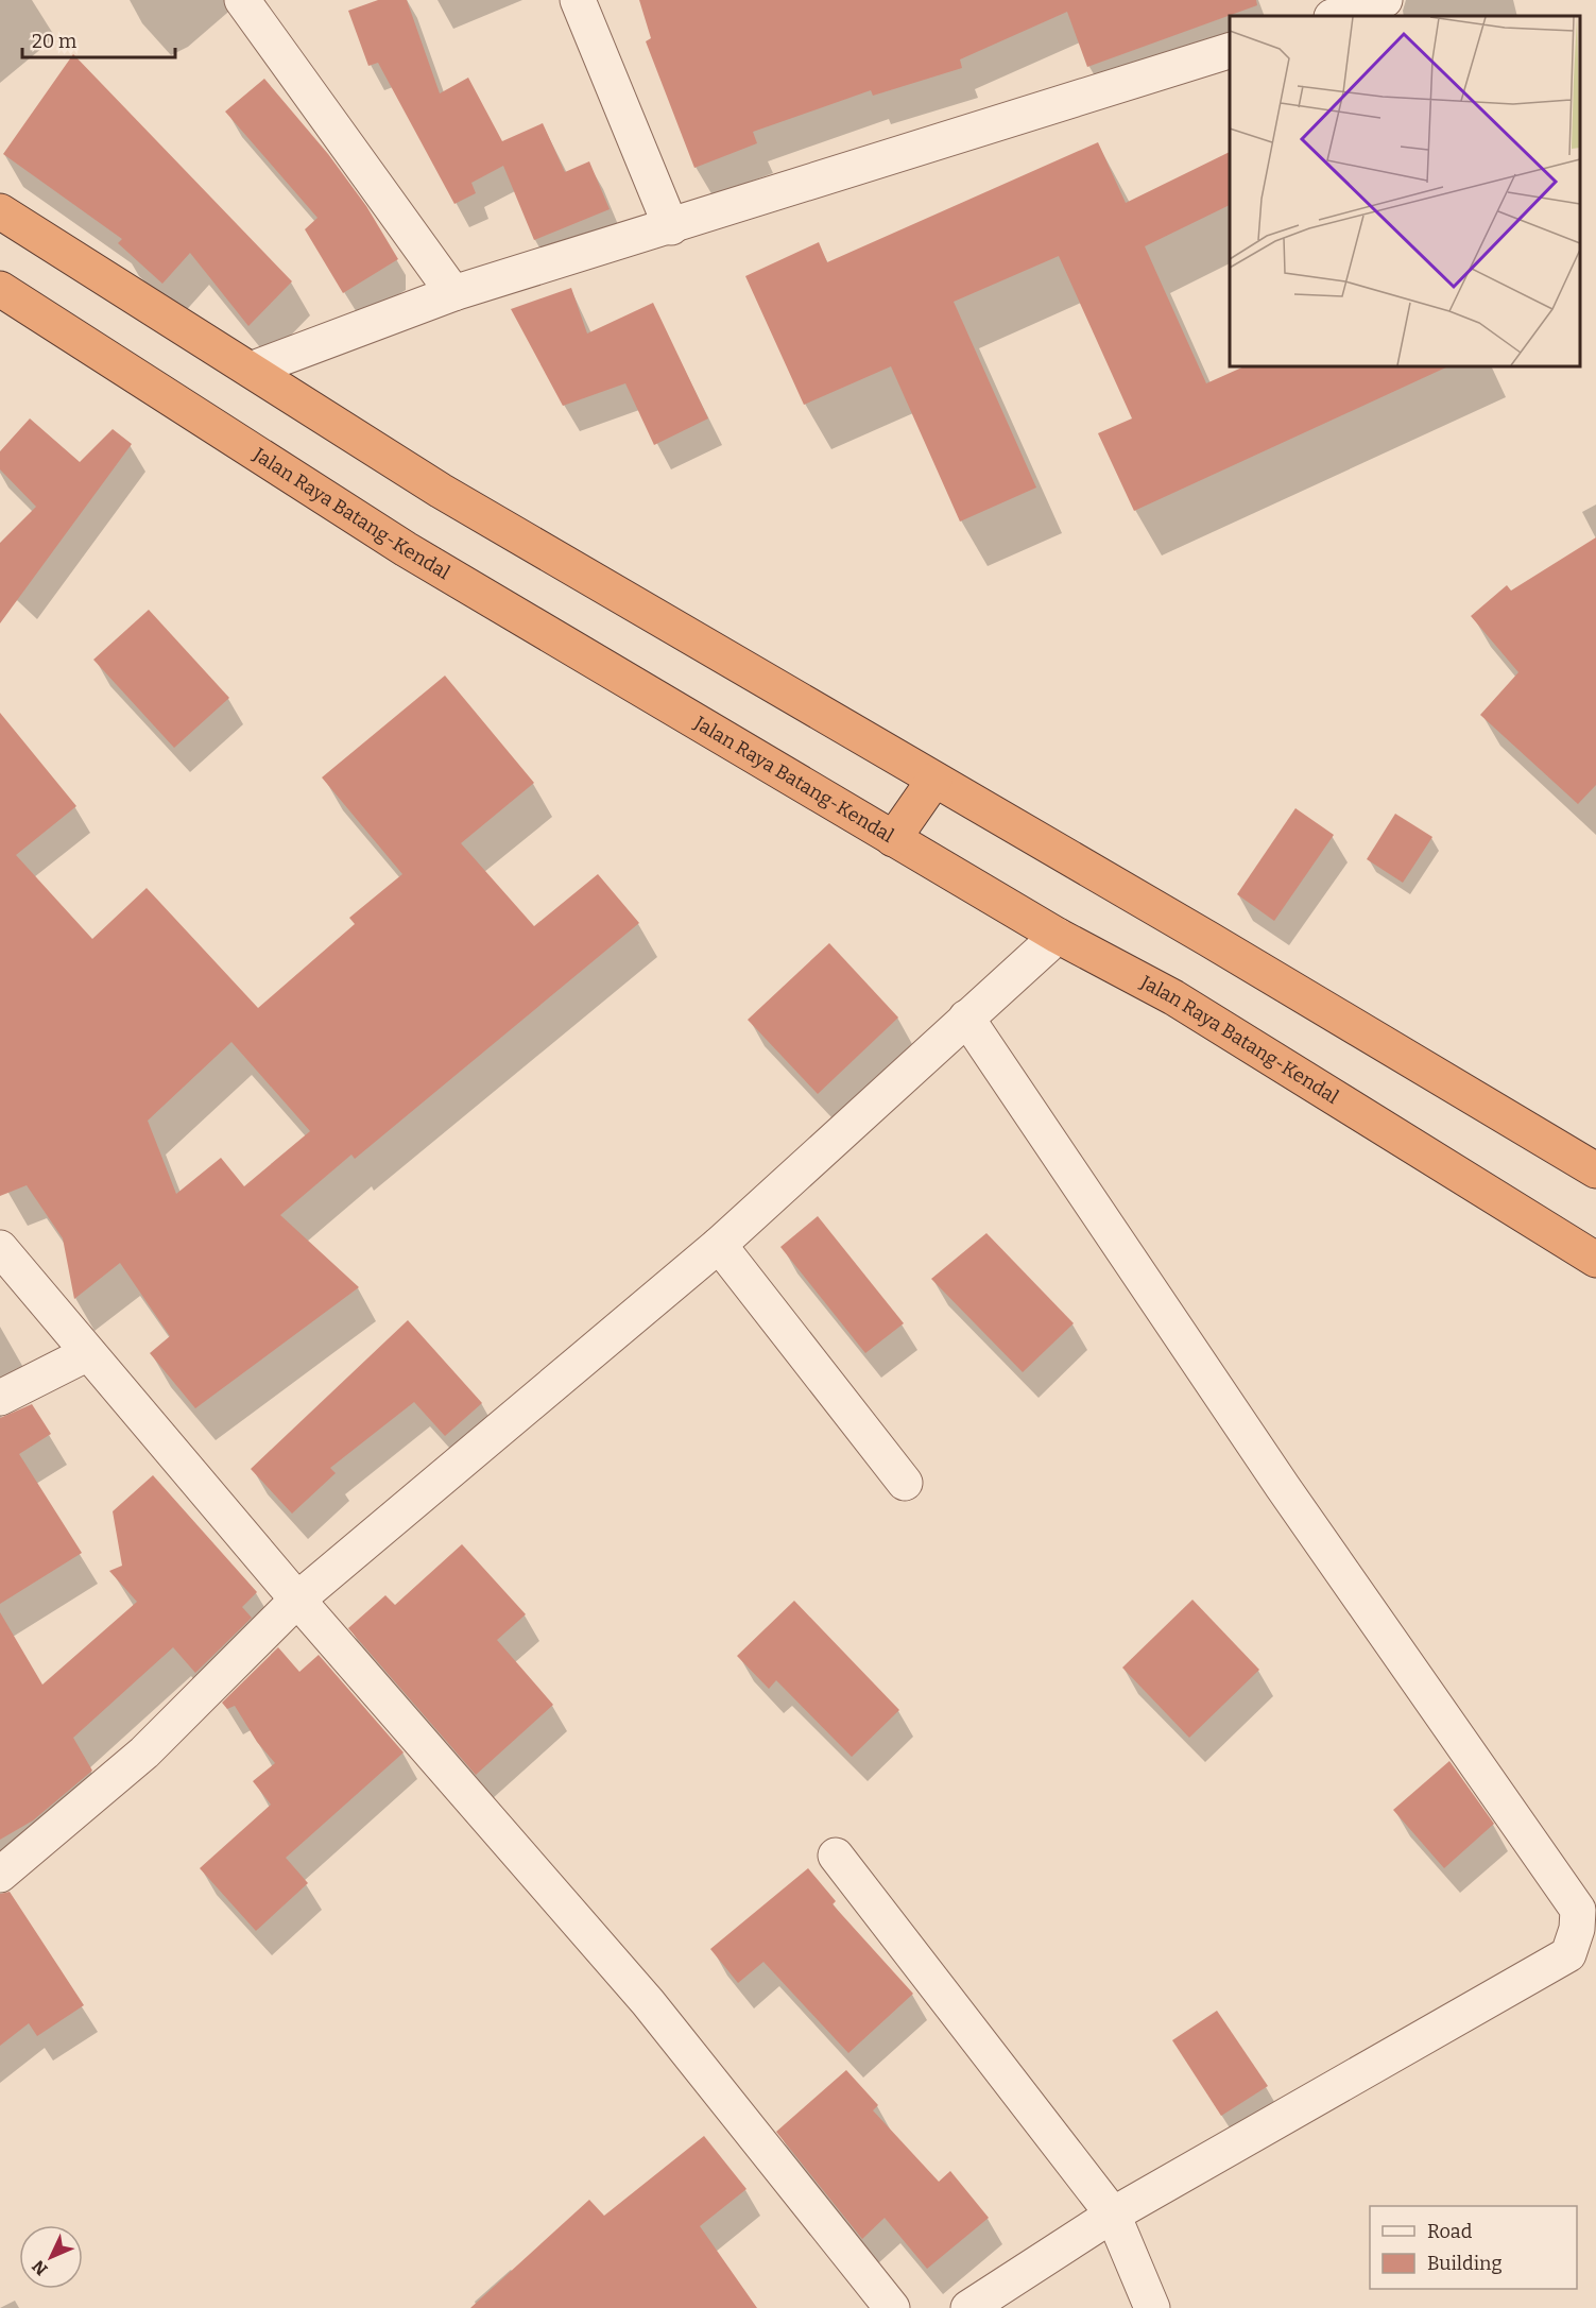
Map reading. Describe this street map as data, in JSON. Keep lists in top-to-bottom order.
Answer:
{
  "streets": {
    "highway": ["Jalan Raya Batang-Kendal"]
  },
  "legend": ["Road", "Building"],
  "scale_bar": "20 m",
  "north": "bottom left"
}
